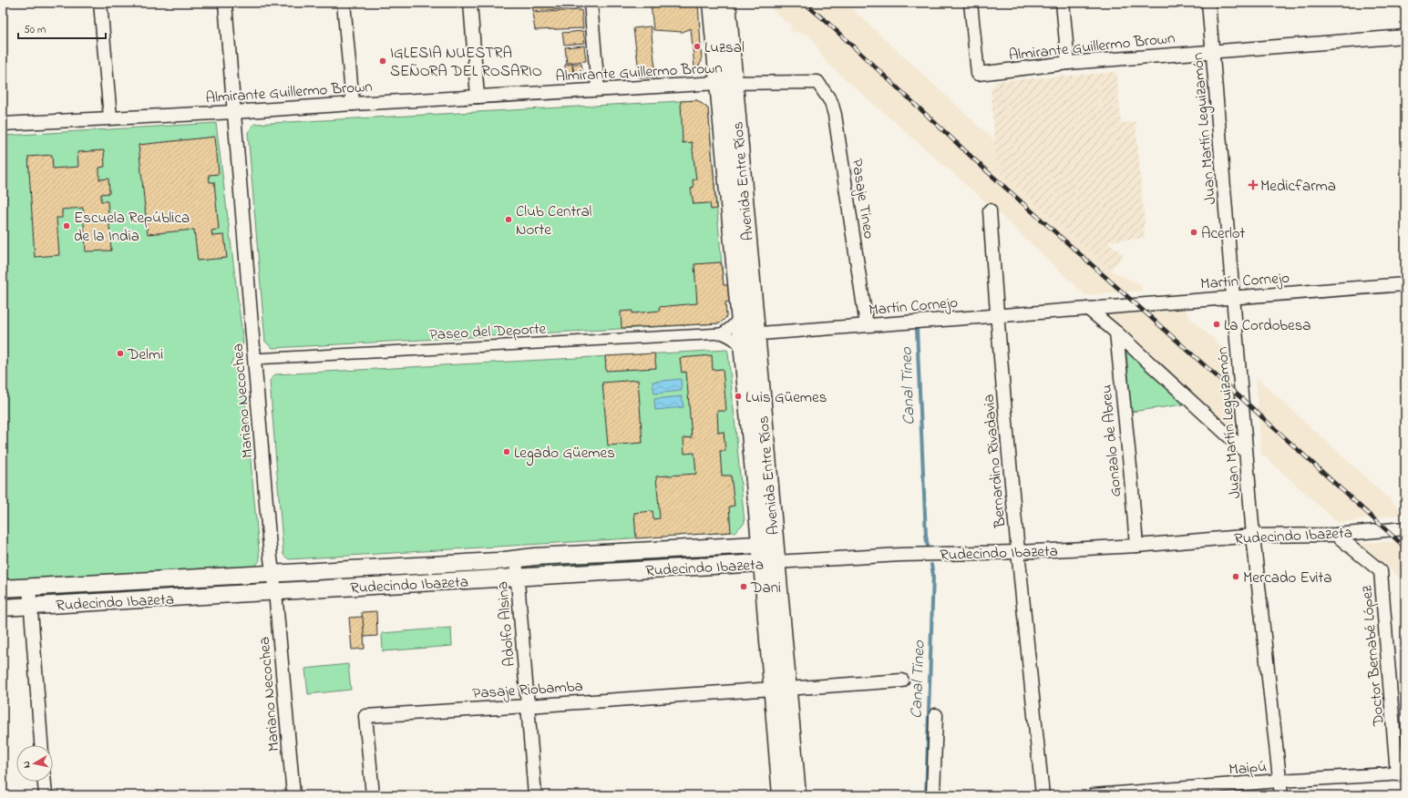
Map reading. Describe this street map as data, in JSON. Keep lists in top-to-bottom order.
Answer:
{
  "streets": {
    "main road": ["Avenida Entre Ríos"],
    "street": [
      "Almirante Guillermo Brown",
      "Juan Martín Leguizamón",
      "Pasaje Tineo",
      "Martín Cornejo",
      "Paseo del Deporte",
      "Mariano Necochea",
      "Gonzalo de Abreu",
      "Bernardino Rivadavia",
      "Rudecindo Ibazeta",
      "Adolfo Alsina",
      "Doctor Bernabé López",
      "Pasaje Riobamba",
      "Maipú"
    ]
  },
  "crossings": [
    ["Almirante Guillermo Brown", "Juan Martín Leguizamón"],
    ["Almirante Guillermo Brown", "Avenida Entre Ríos"],
    ["Almirante Guillermo Brown", "Pasaje Tineo"],
    ["Almirante Guillermo Brown", "Mariano Necochea"],
    ["Juan Martín Leguizamón", "Martín Cornejo"],
    ["Juan Martín Leguizamón", "Rudecindo Ibazeta"],
    ["Juan Martín Leguizamón", "Maipú"],
    ["Avenida Entre Ríos", "Martín Cornejo"],
    ["Avenida Entre Ríos", "Rudecindo Ibazeta"],
    ["Avenida Entre Ríos", "Pasaje Riobamba"],
    ["Pasaje Tineo", "Martín Cornejo"],
    ["Martín Cornejo", "Bernardino Rivadavia"],
    ["Paseo del Deporte", "Mariano Necochea"],
    ["Mariano Necochea", "Rudecindo Ibazeta"],
    ["Gonzalo de Abreu", "Rudecindo Ibazeta"],
    ["Bernardino Rivadavia", "Rudecindo Ibazeta"],
    ["Rudecindo Ibazeta", "Adolfo Alsina"],
    ["Rudecindo Ibazeta", "Doctor Bernabé López"],
    ["Adolfo Alsina", "Pasaje Riobamba"],
    ["Doctor Bernabé López", "Maipú"]
  ],
  "water": ["Canal Tineo"],
  "places": {
    "other": [
      "Luzsal",
      "IGLESIA NUESTRA SEÑORA DEL ROSARIO",
      "Club Central Norte",
      "Escuela República de la India",
      "Acerlot",
      "La Cordobesa",
      "Delmi",
      "Luis Güemes",
      "Legado Güemes",
      "Mercado Evita",
      "Dani"
    ],
    "health": ["Medicfarma"]
  },
  "scale_bar": "50 m",
  "north": "left"
}
